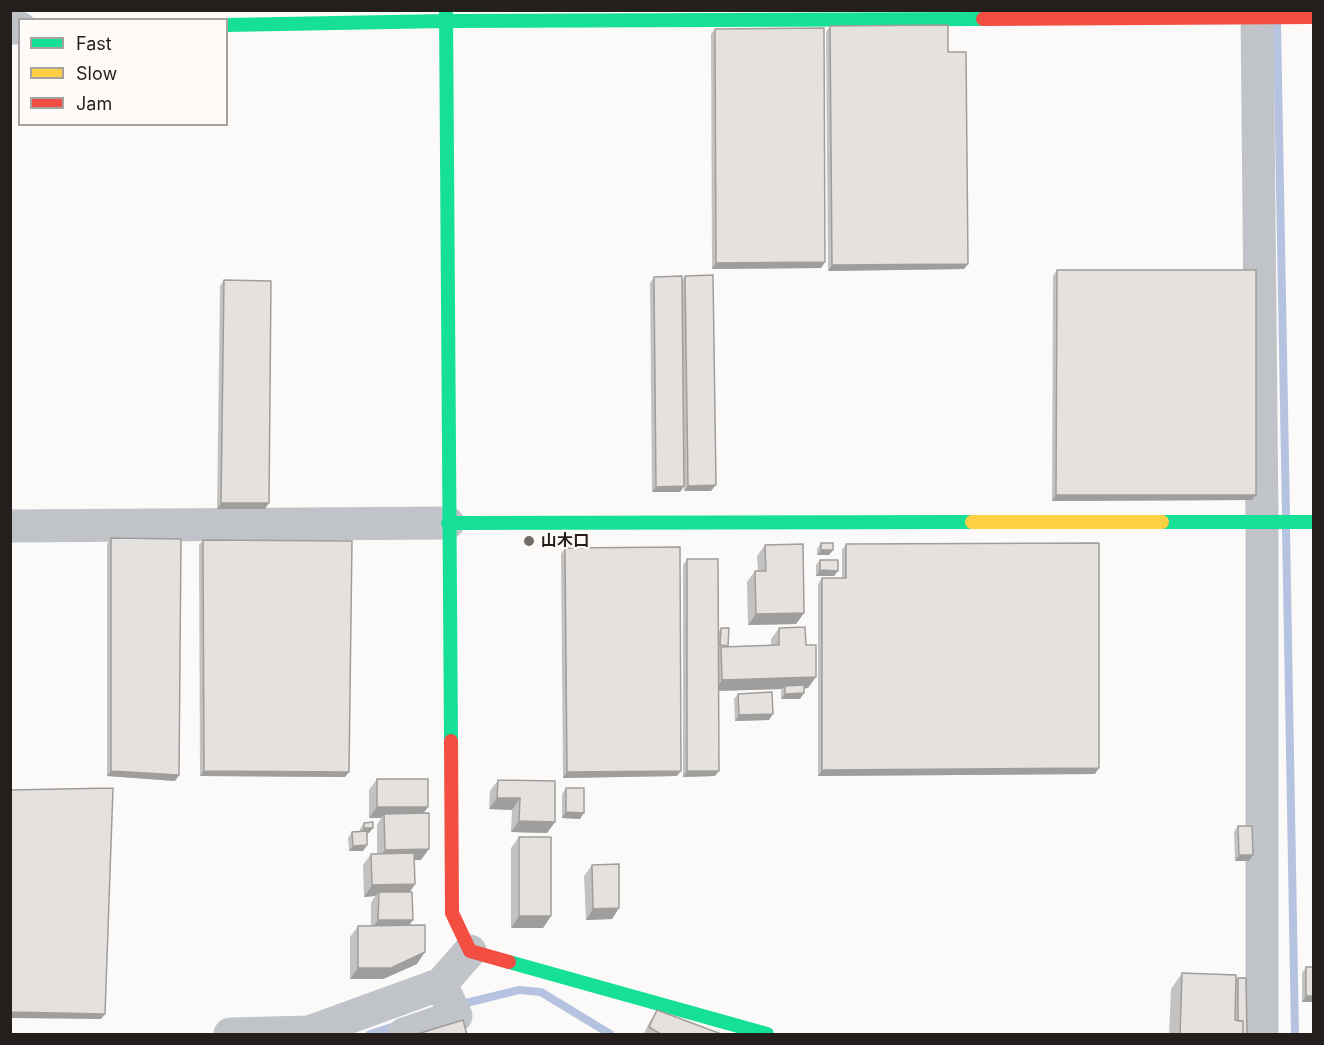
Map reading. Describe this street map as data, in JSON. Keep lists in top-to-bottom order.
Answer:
{
  "places": ["山木口"],
  "legend": ["Fast", "Slow", "Jam"]
}
